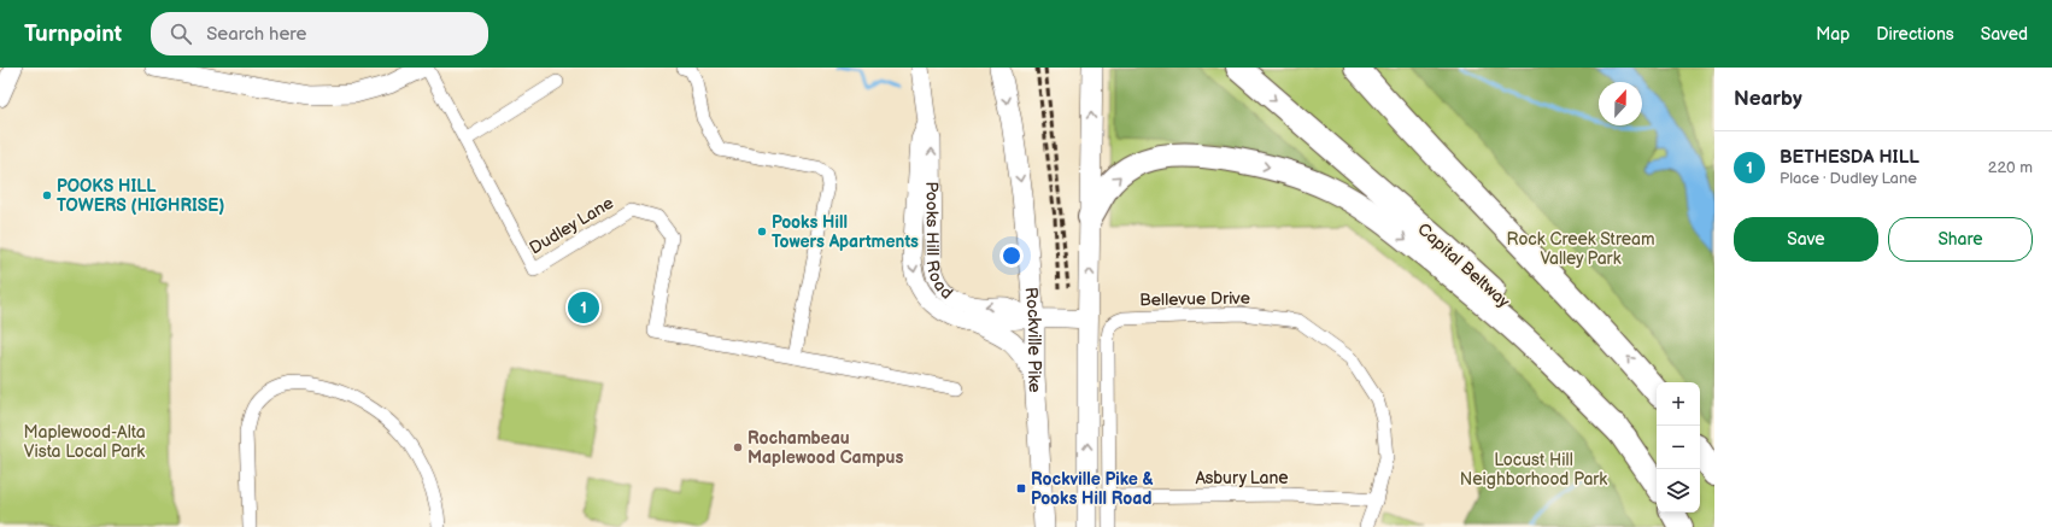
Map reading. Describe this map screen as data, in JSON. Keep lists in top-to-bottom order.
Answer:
{
  "streets": {
    "highway": ["Capital Beltway"],
    "main road": ["Rockville Pike"],
    "street": [
      "Dudley Lane",
      "Pooks Hill Road",
      "Bellevue Drive",
      "Asbury Lane"
    ]
  },
  "crossings": [
    ["Pooks Hill Road", "Rockville Pike"],
    ["Bellevue Drive", "Asbury Lane"]
  ],
  "parks": ["Rock Creek Stream Valley Park", "Maplewood-Alta Vista Local Park", "Locust Hill Neighborhood Park"],
  "places": {
    "other": ["POOKS HILL TOWERS (HIGHRISE)", "Pooks Hill Towers Apartments", "Rochambeau Maplewood Campus"],
    "transit": ["Rockville Pike & Pooks Hill Road"]
  },
  "north": "top",
  "page": {
    "header": "Turnpoint",
    "search": "Search here",
    "nav": ["Map", "Directions", "Saved"],
    "heading": "Nearby",
    "list": [
      {
        "mark": "1",
        "name": "BETHESDA HILL",
        "note": "Place · Dudley Lane",
        "value": "220 m"
      }
    ],
    "buttons": ["Save", "Share"],
    "pins": "1",
    "map_buttons": ["+", "−"]
  }
}
